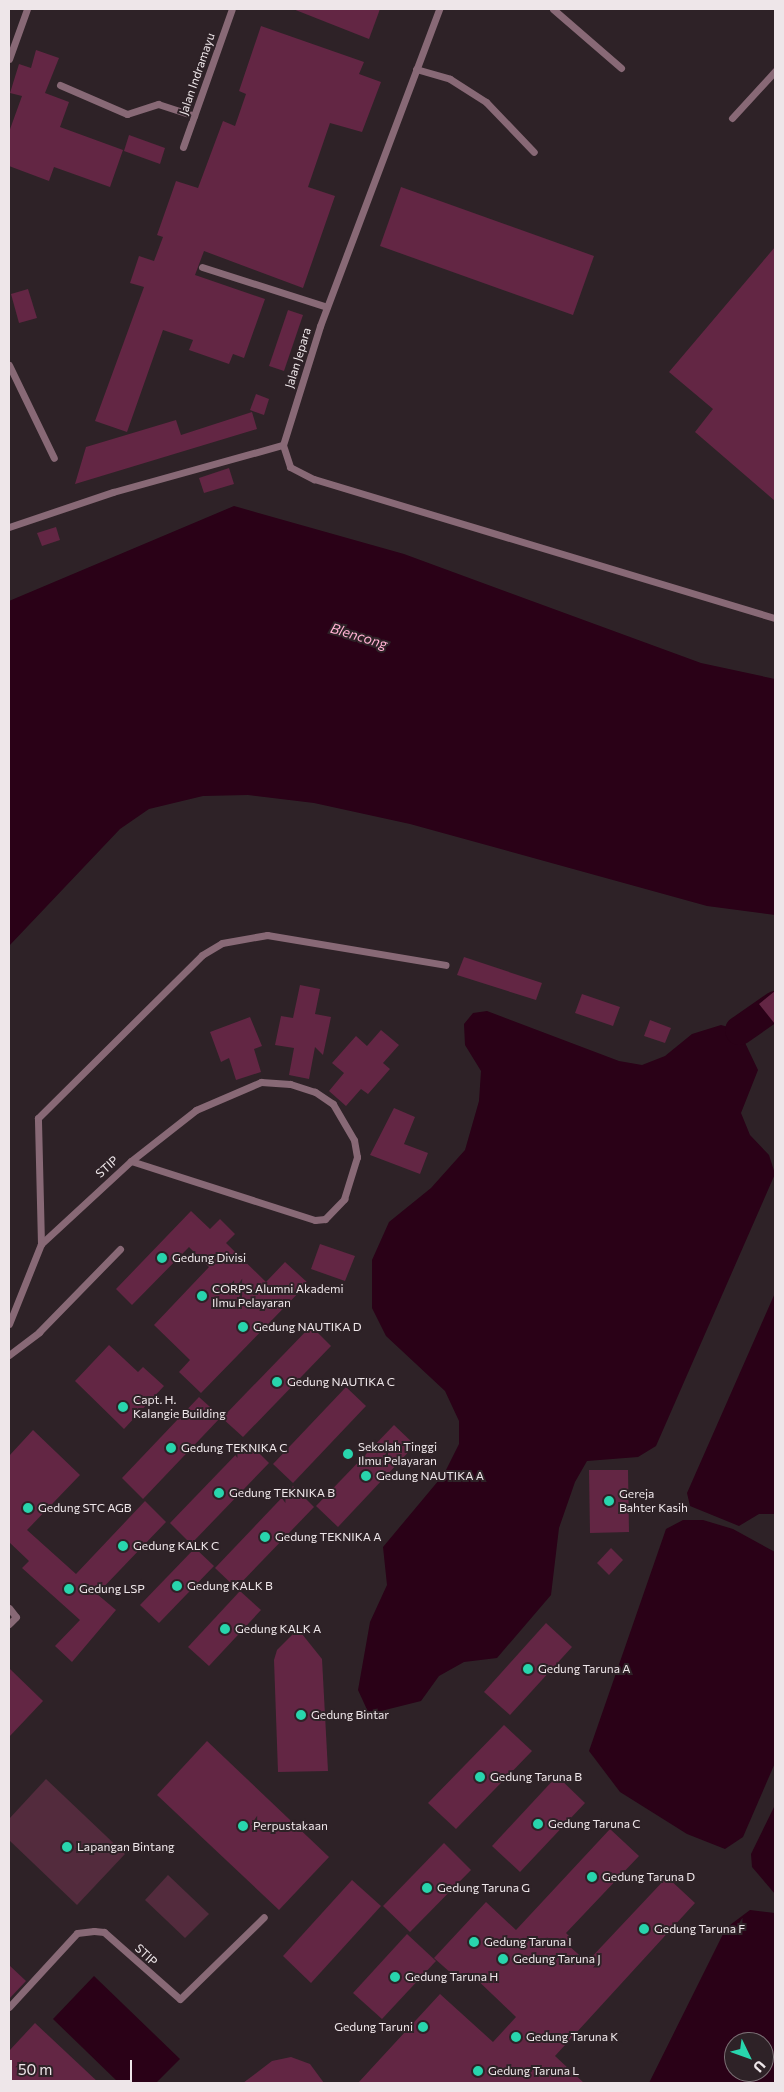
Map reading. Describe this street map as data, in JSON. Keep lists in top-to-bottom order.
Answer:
{
  "streets": {
    "lane": ["Jalan Indramayu", "Jalan Jepara", "STIP"]
  },
  "water": ["Blencong"],
  "places": [
    "Gedung Divisi",
    "CORPS Alumni Akademi Ilmu Pelayaran",
    "Gedung NAUTIKA D",
    "Gedung NAUTIKA C",
    "Capt. H. Kalangie Building",
    "Gedung TEKNIKA C",
    "Sekolah Tinggi Ilmu Pelayaran",
    "Gedung NAUTIKA A",
    "Gedung TEKNIKA B",
    "Gereja Bahter Kasih",
    "Gedung STC AGB",
    "Gedung TEKNIKA A",
    "Gedung KALK C",
    "Gedung KALK B",
    "Gedung LSP",
    "Gedung KALK A",
    "Gedung Taruna A",
    "Gedung Bintar",
    "Gedung Taruna B",
    "Gedung Taruna C",
    "Perpustakaan",
    "Lapangan Bintang",
    "Gedung Taruna D",
    "Gedung Taruna G",
    "Gedung Taruna F",
    "Gedung Taruna I",
    "Gedung Taruna J",
    "Gedung Taruna H",
    "Gedung Taruni",
    "Gedung Taruna K",
    "Gedung Taruna L"
  ],
  "scale_bar": "50 m",
  "north": "bottom right"
}
